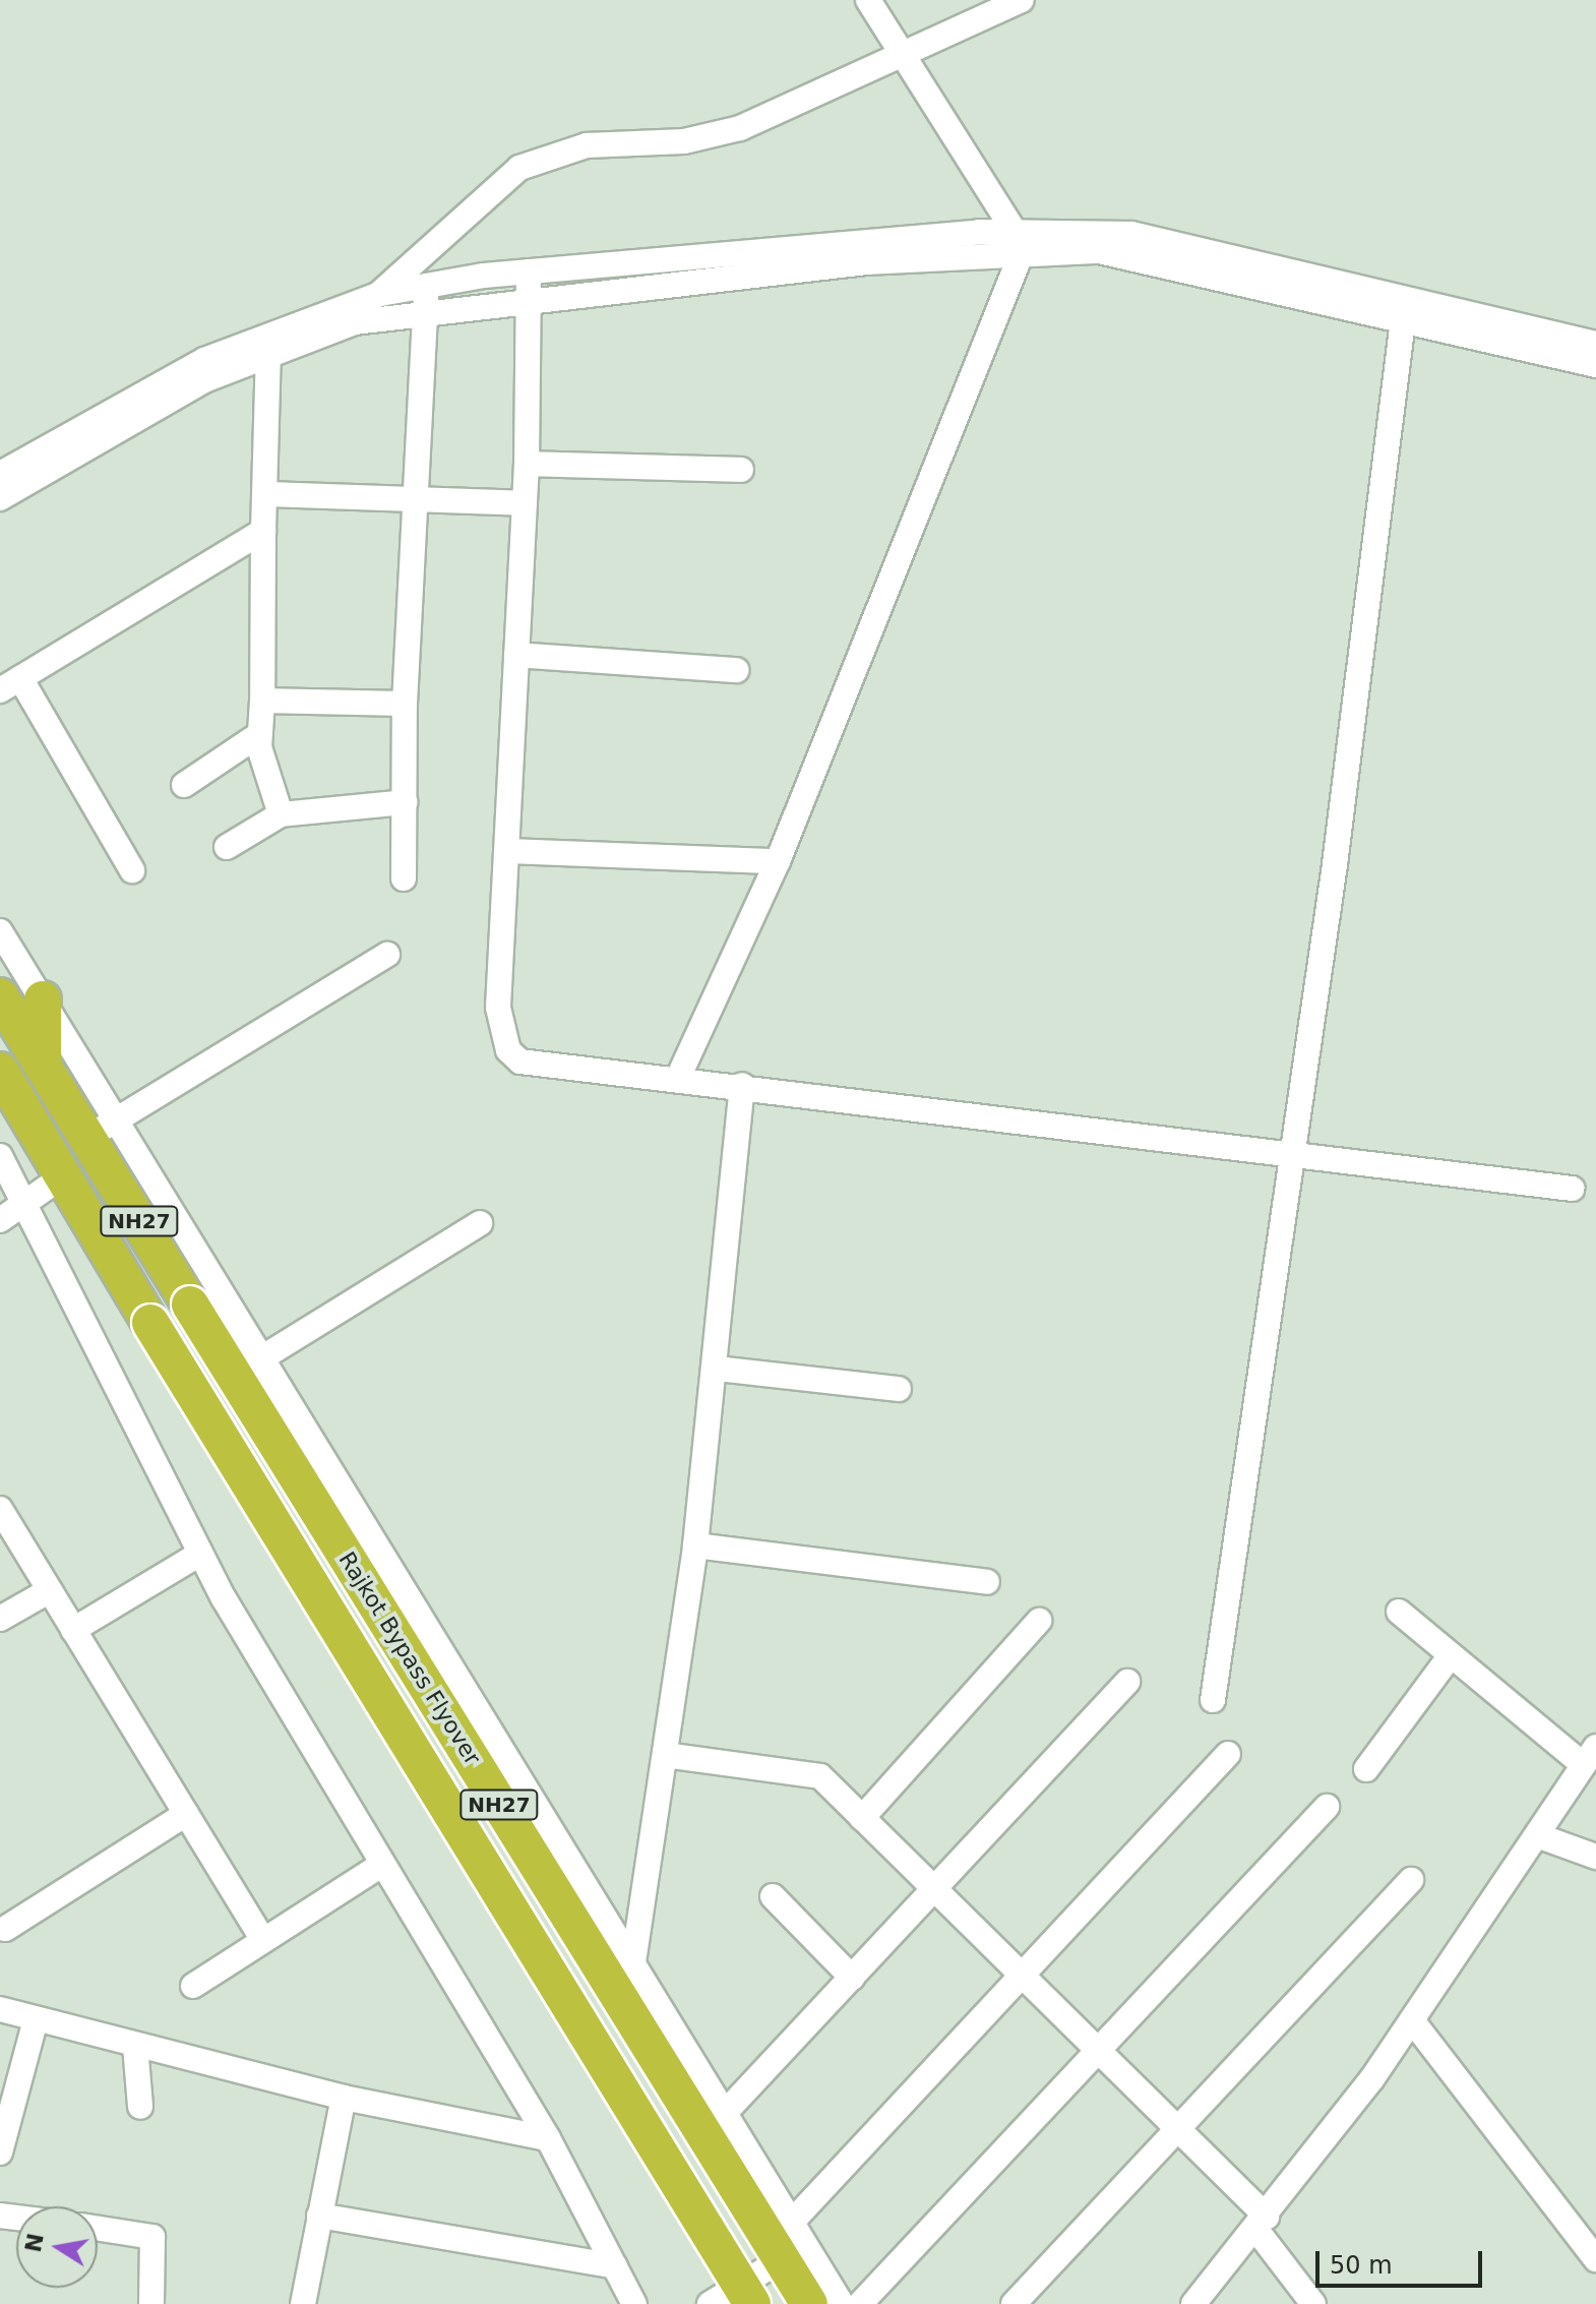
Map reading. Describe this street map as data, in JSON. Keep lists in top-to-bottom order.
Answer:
{
  "streets": {
    "highway": ["NH27", "Rajkot Bypass Flyover"]
  },
  "crossings": [
    ["NH27", "Rajkot Bypass Flyover"]
  ],
  "scale_bar": "50 m",
  "north": "left"
}
